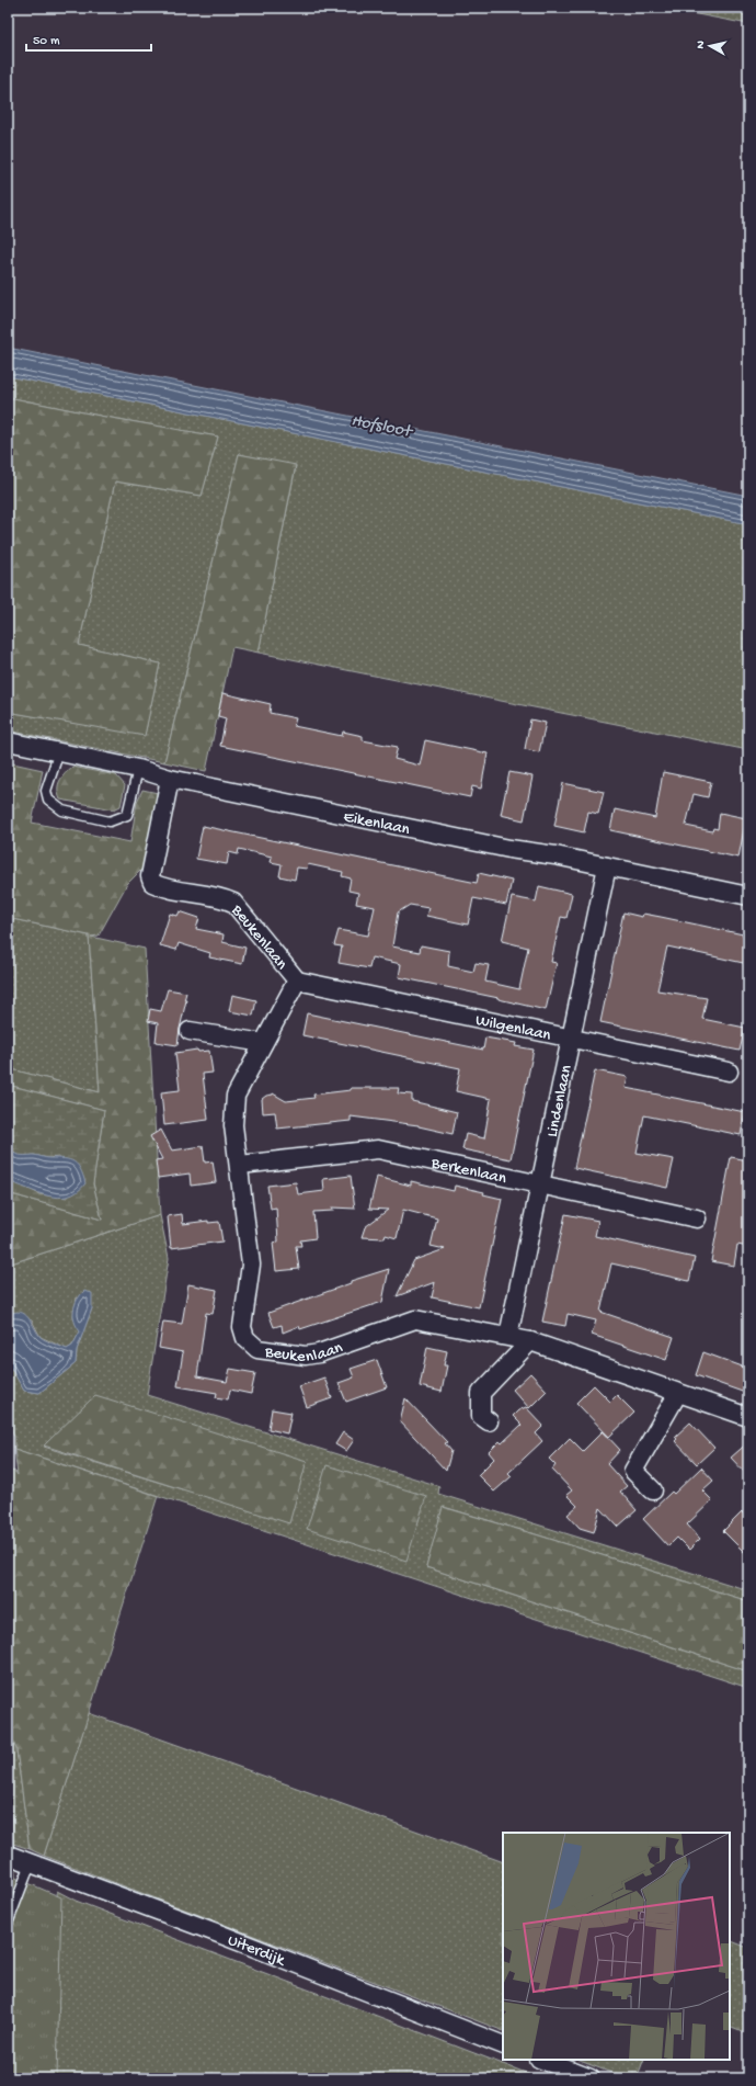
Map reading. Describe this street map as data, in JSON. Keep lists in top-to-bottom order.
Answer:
{
  "streets": {
    "street": [
      "Eikenlaan",
      "Beukenlaan",
      "Wilgenlaan",
      "Lindenlaan",
      "Berkenlaan",
      "Uiterdijk"
    ]
  },
  "crossings": [
    ["Eikenlaan", "Beukenlaan"],
    ["Eikenlaan", "Lindenlaan"],
    ["Beukenlaan", "Wilgenlaan"],
    ["Beukenlaan", "Lindenlaan"],
    ["Beukenlaan", "Berkenlaan"],
    ["Wilgenlaan", "Lindenlaan"],
    ["Lindenlaan", "Berkenlaan"]
  ],
  "water": ["Hofsloot"],
  "scale_bar": "50 m",
  "north": "left"
}
